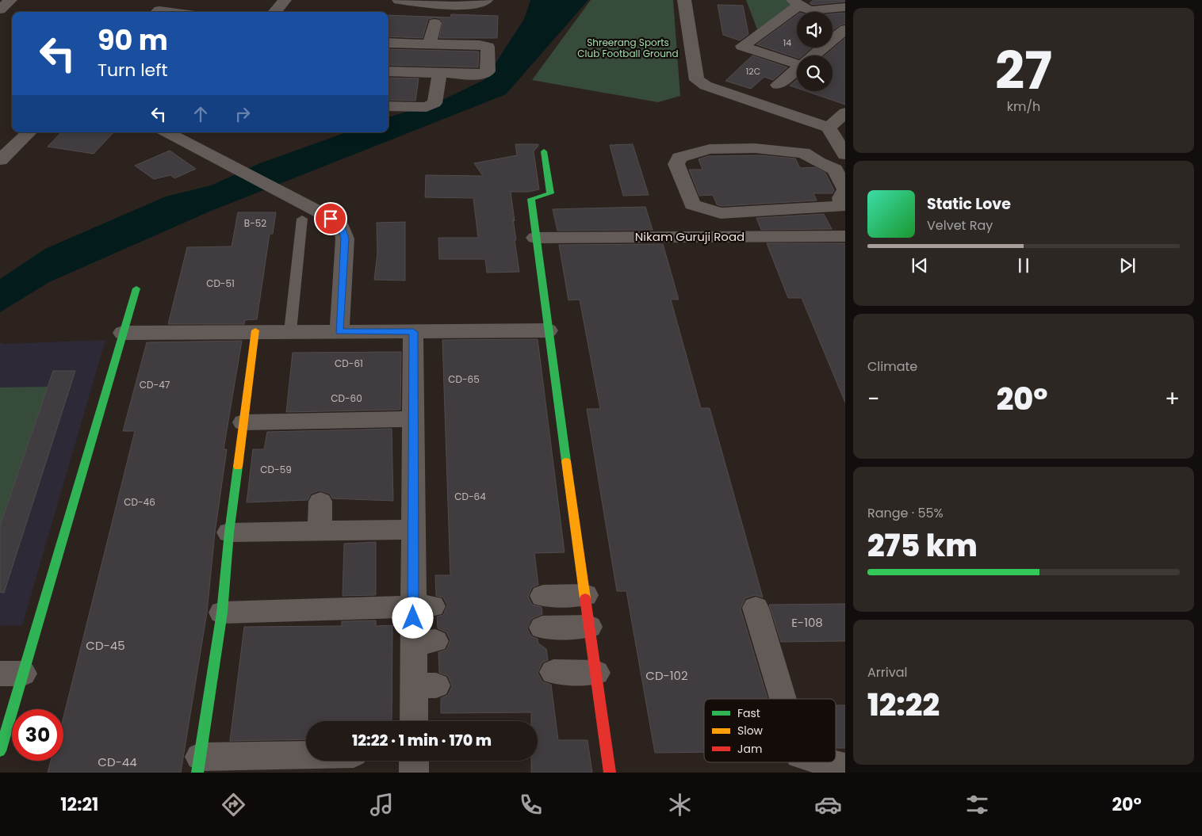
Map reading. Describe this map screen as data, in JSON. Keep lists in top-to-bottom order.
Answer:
{
  "streets": {
    "street": ["Nikam Guruji Road"]
  },
  "parks": ["Shreerang Sports Club Football Ground"],
  "house_numbers": [
    "14",
    "12C",
    "B-52",
    "CD-51",
    "CD-61",
    "CD-65",
    "CD-47",
    "CD-60",
    "CD-59",
    "CD-64",
    "CD-46",
    "E-108",
    "CD-45",
    "CD-102",
    "CD-44"
  ],
  "legend": ["Fast", "Slow", "Jam"],
  "page": {
    "tile": [
      ["27", "km/h"],
      "Climate",
      ["Range · 55%", "275 km"],
      ["Arrival", "12:22"]
    ],
    "turn": ["90 m", "Turn left"],
    "song": ["Static Love", "Velvet Ray"],
    "heat": ["−", "20°", "+"],
    "limit": "30",
    "trip": "12:22 · 1 min · 170 m",
    "tabs": ["12:21", "20°"]
  }
}
